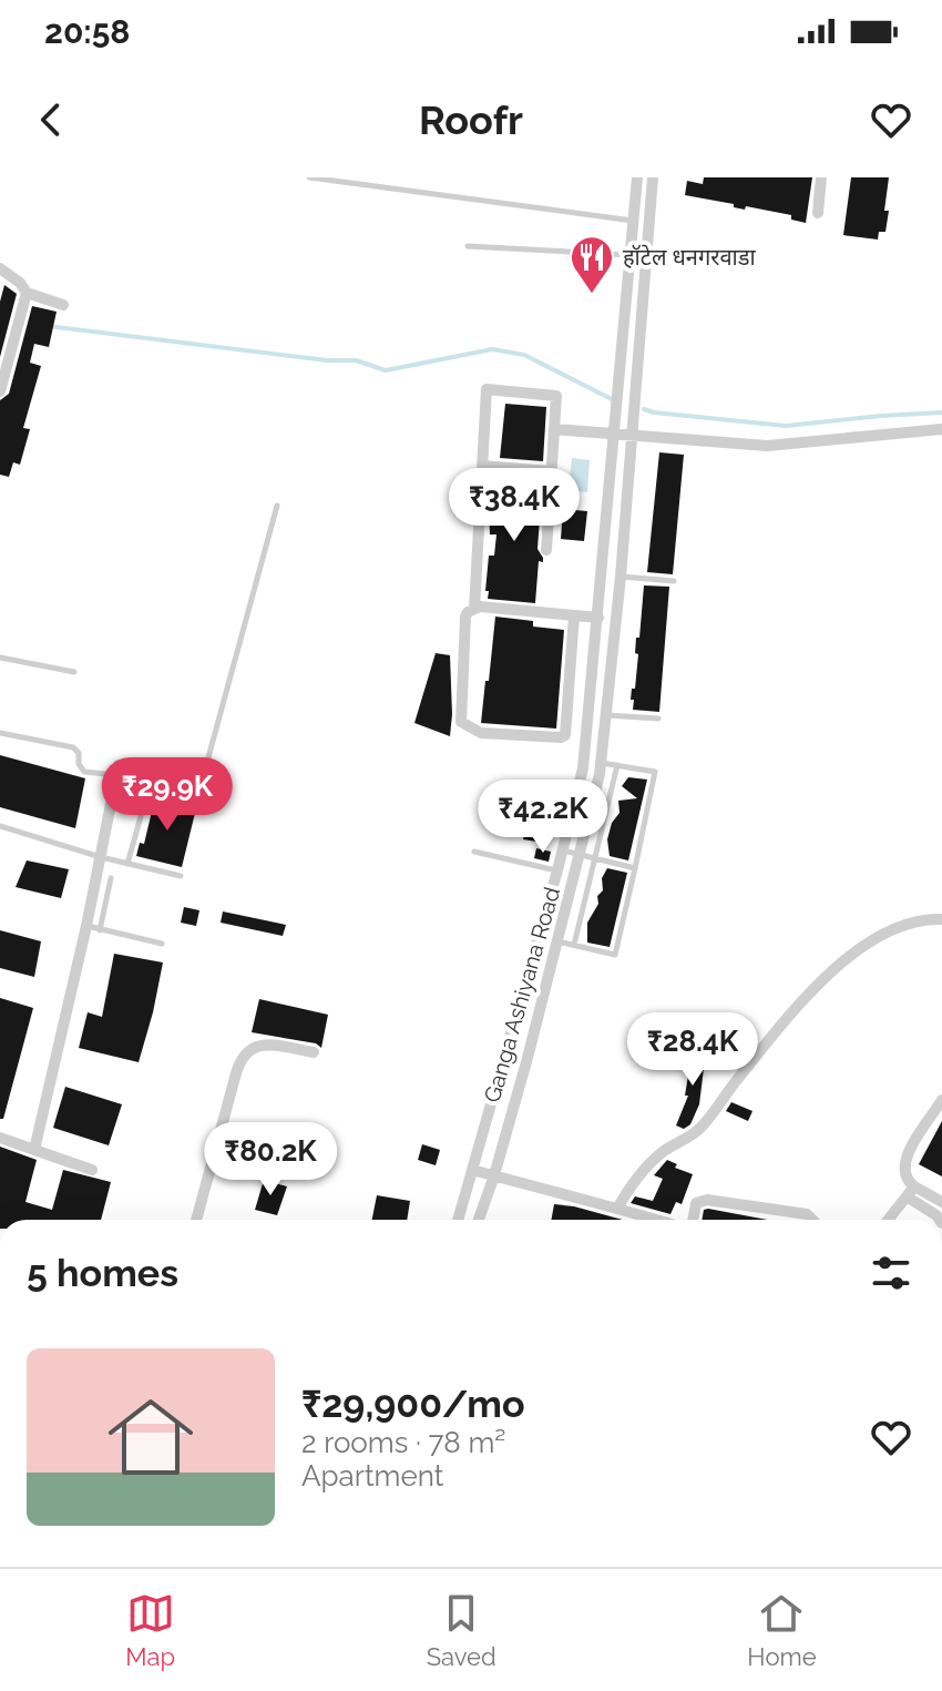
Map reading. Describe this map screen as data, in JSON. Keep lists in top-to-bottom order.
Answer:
{
  "streets": {
    "street": ["Ganga Ashiyana Road"]
  },
  "places": {
    "restaurant": ["हॉटेल धनगरवाडा"]
  },
  "page": {
    "status": "20:58",
    "header": "Roofr",
    "price": [
      "₹38.4K",
      "₹29.9K",
      "₹42.2K",
      "₹28.4K",
      "₹80.2K"
    ],
    "heading": "5 homes",
    "list": [
      {
        "name": "₹29,900/mo",
        "note": "2 rooms · 78 m² · Apartment"
      }
    ],
    "tabs": ["Map", "Saved", "Home"]
  }
}
